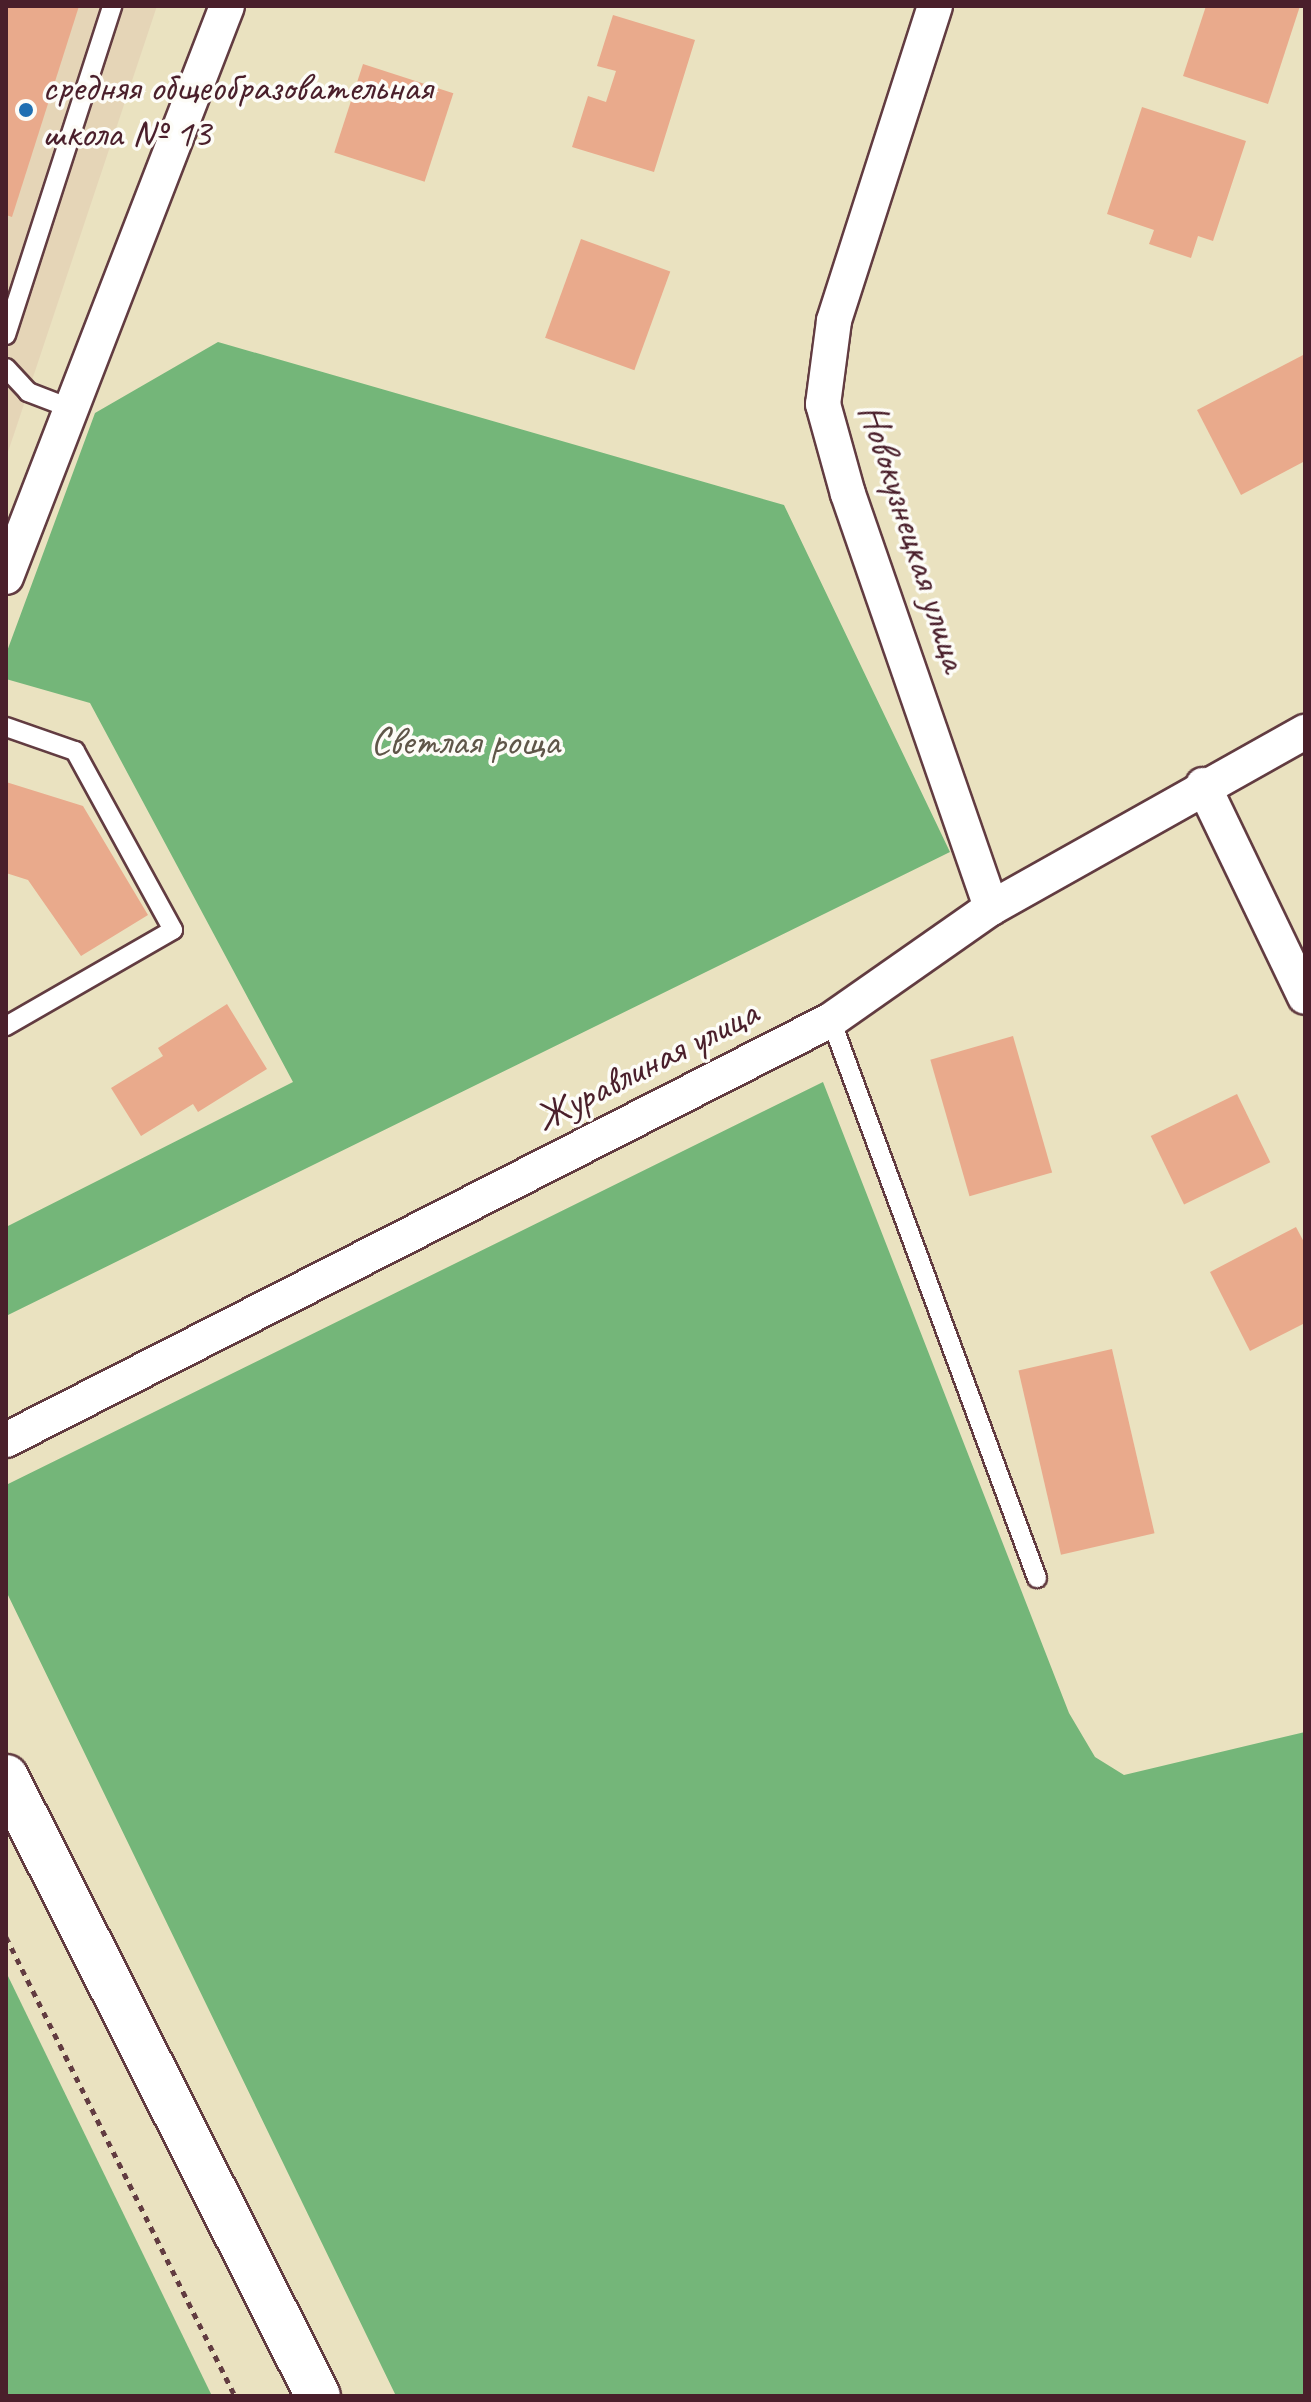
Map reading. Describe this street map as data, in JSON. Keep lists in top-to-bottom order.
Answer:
{
  "streets": {
    "street": ["Новокузнецкая улица", "Журавлиная улица"]
  },
  "crossings": [
    ["Новокузнецкая улица", "Журавлиная улица"]
  ],
  "parks": ["Светлая роща"],
  "places": ["средняя общеобразовательная школа № 13"]
}
